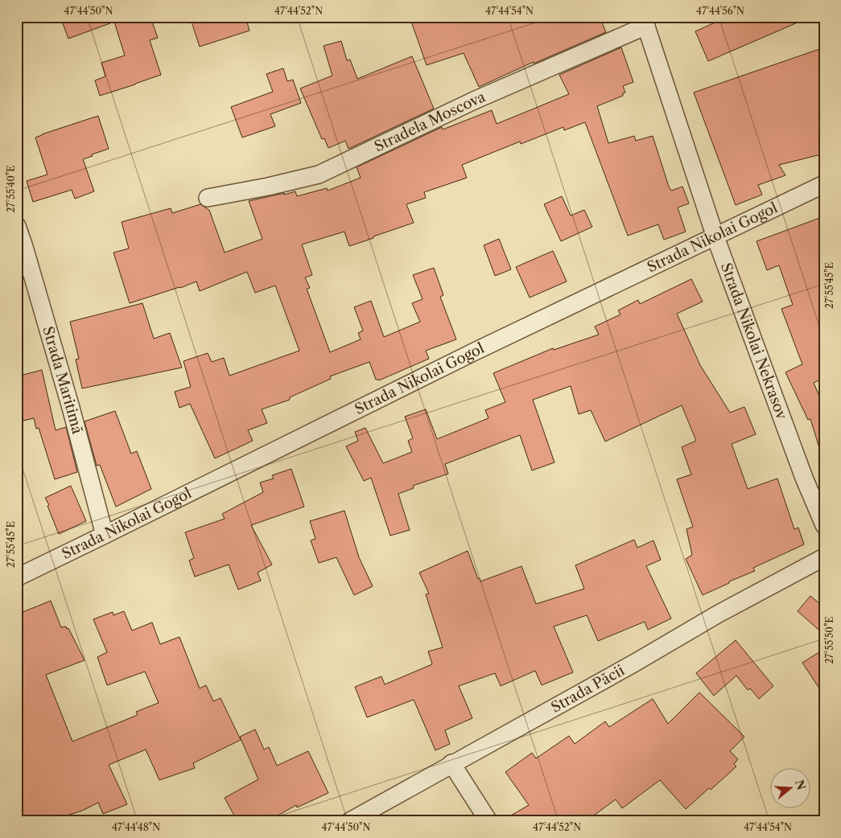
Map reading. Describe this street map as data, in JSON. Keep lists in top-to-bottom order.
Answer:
{
  "streets": {
    "street": [
      "Stradela Moscova",
      "Strada Nikolai Gogol",
      "Strada Nikolai Nekrasov",
      "Strada Maritimă",
      "Strada Păcii"
    ]
  },
  "crossings": [
    ["Stradela Moscova", "Strada Nikolai Nekrasov"],
    ["Strada Nikolai Gogol", "Strada Nikolai Nekrasov"],
    ["Strada Nikolai Gogol", "Strada Maritimă"]
  ],
  "north": "right",
  "coordinates": [
    "47°44'50\"N",
    "47°44'52\"N",
    "47°44'54\"N",
    "47°44'56\"N",
    "27°55'40\"E",
    "27°55'45\"E",
    "27°55'50\"E",
    "47°44'48\"N"
  ]
}
